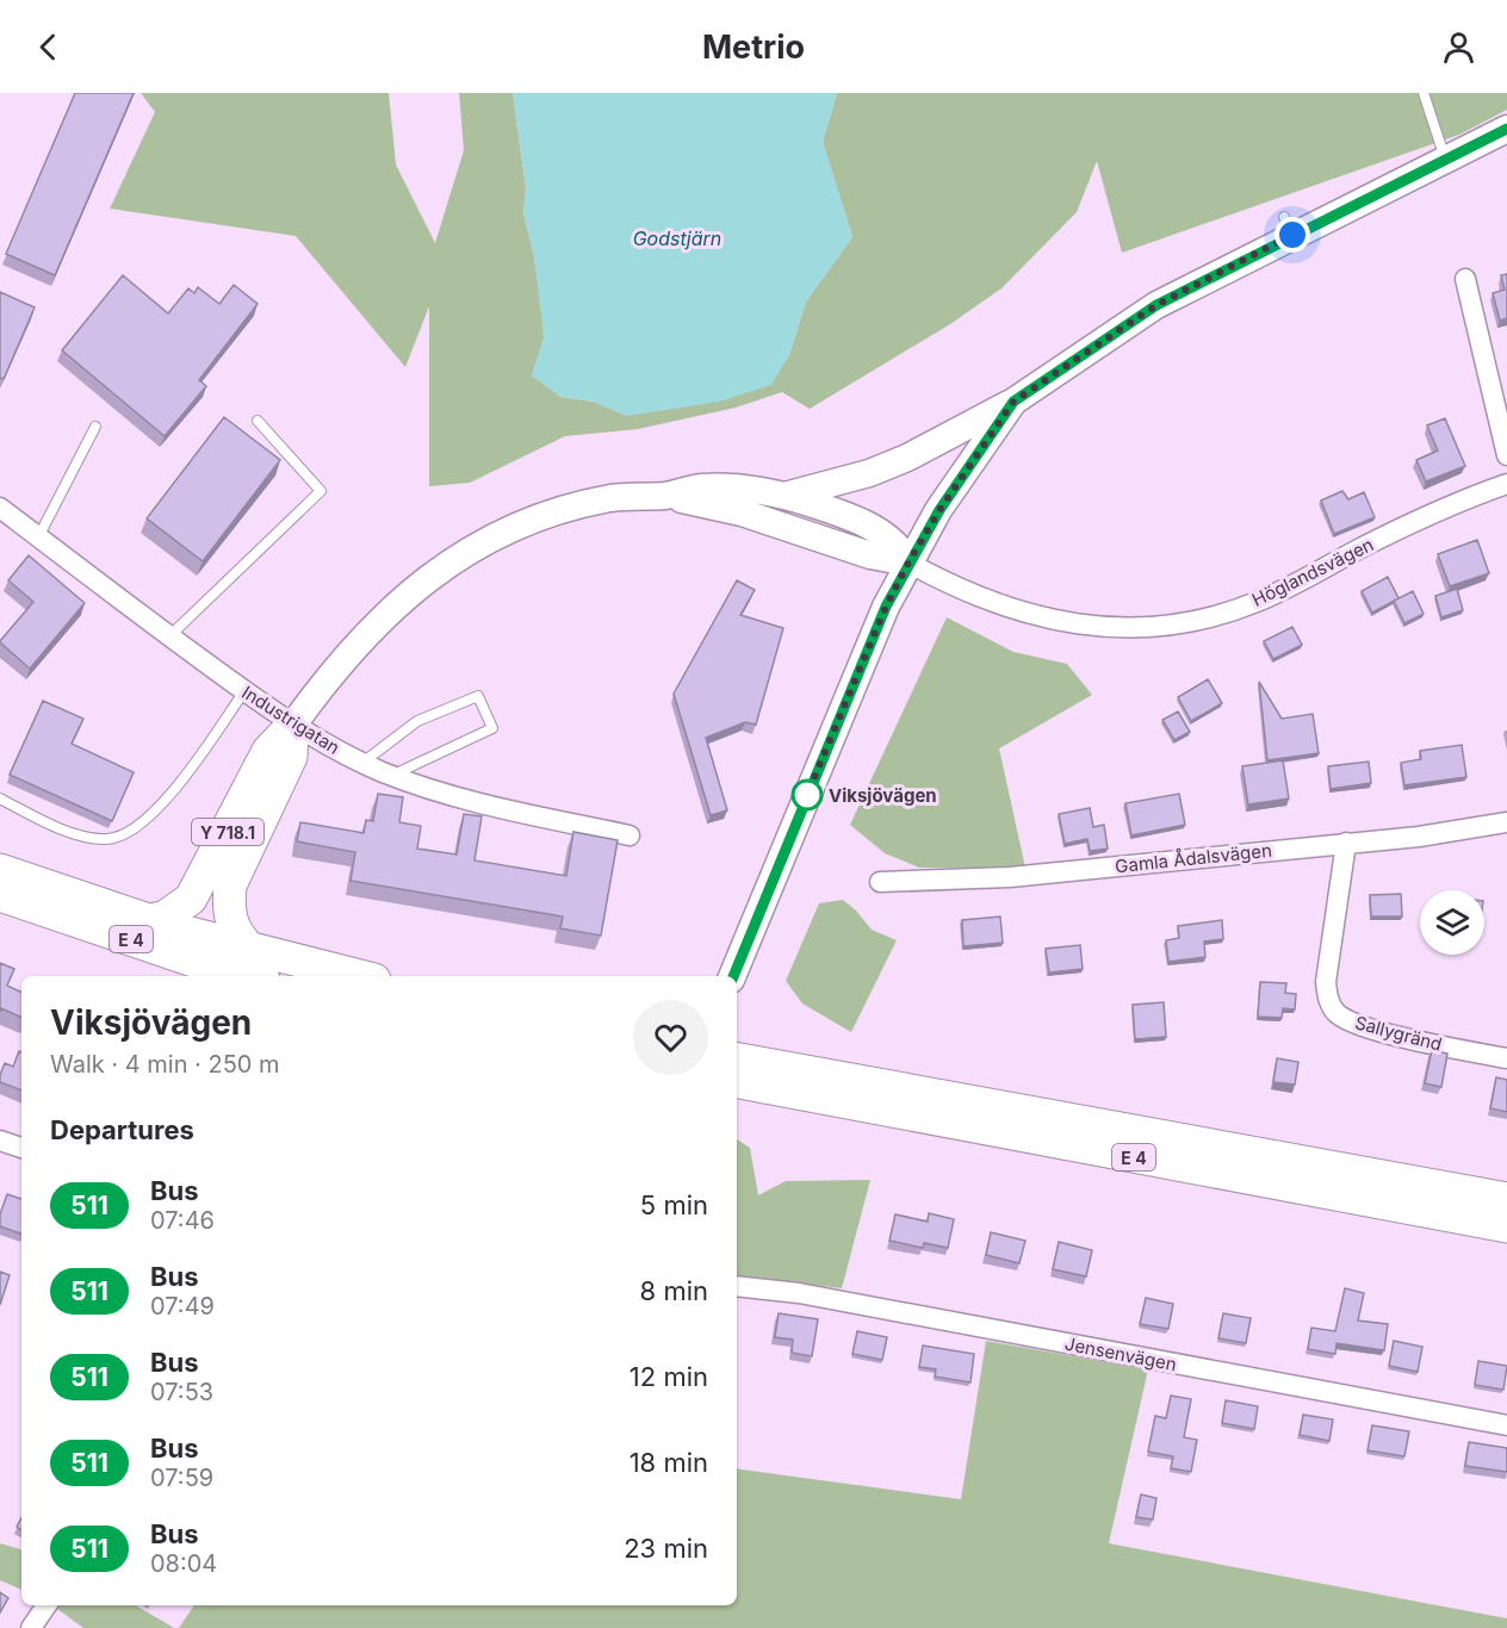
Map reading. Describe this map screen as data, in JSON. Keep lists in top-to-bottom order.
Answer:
{
  "streets": {
    "highway": ["Y 718.1", "E 4"],
    "street": [
      "Höglandsvägen",
      "Industrigatan",
      "Gamla Ådalsvägen",
      "Sallygränd",
      "Jensenvägen"
    ]
  },
  "crossings": [
    ["Höglandsvägen", "Y 718.1"],
    ["Industrigatan", "Y 718.1"],
    ["Y 718.1", "E 4"],
    ["Gamla Ådalsvägen", "Sallygränd"]
  ],
  "water": ["Godstjärn"],
  "places": ["Viksjövägen"],
  "lines": ["bus line 511"],
  "page": {
    "header": "Metrio",
    "heading": [
      ["Viksjövägen", "Walk · 4 min · 250 m"],
      "Departures"
    ],
    "list": [
      {
        "mark": "511",
        "name": "Bus",
        "note": "07:46",
        "value": "5 min"
      },
      {
        "mark": "511",
        "name": "Bus",
        "note": "07:49",
        "value": "8 min"
      },
      {
        "mark": "511",
        "name": "Bus",
        "note": "07:53",
        "value": "12 min"
      },
      {
        "mark": "511",
        "name": "Bus",
        "note": "07:59",
        "value": "18 min"
      },
      {
        "mark": "511",
        "name": "Bus",
        "note": "08:04",
        "value": "23 min"
      }
    ]
  }
}
